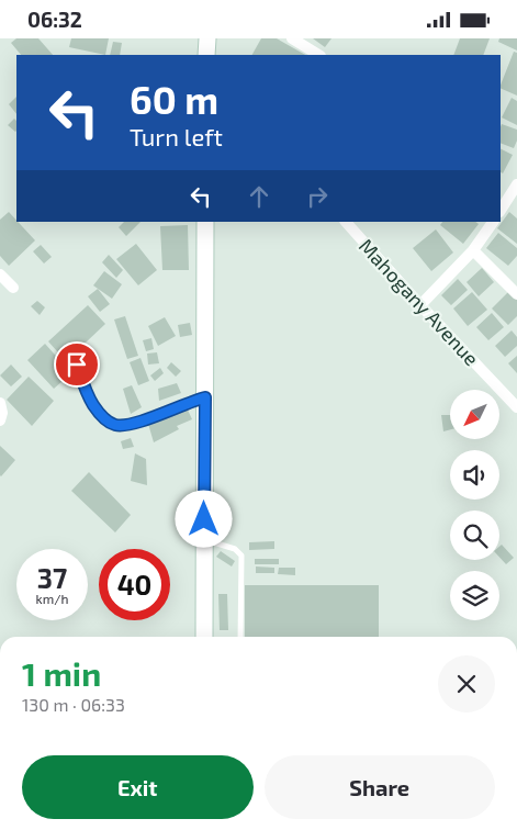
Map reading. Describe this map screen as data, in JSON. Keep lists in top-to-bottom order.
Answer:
{
  "streets": {
    "street": ["Mahogany Avenue"]
  },
  "north": "bottom left",
  "page": {
    "status": "06:32",
    "turn": ["60 m", "Turn left"],
    "speed": "37 km/h",
    "limit": "40",
    "heading": ["1 min", "130 m · 06:33"],
    "buttons": ["Exit", "Share"]
  }
}
